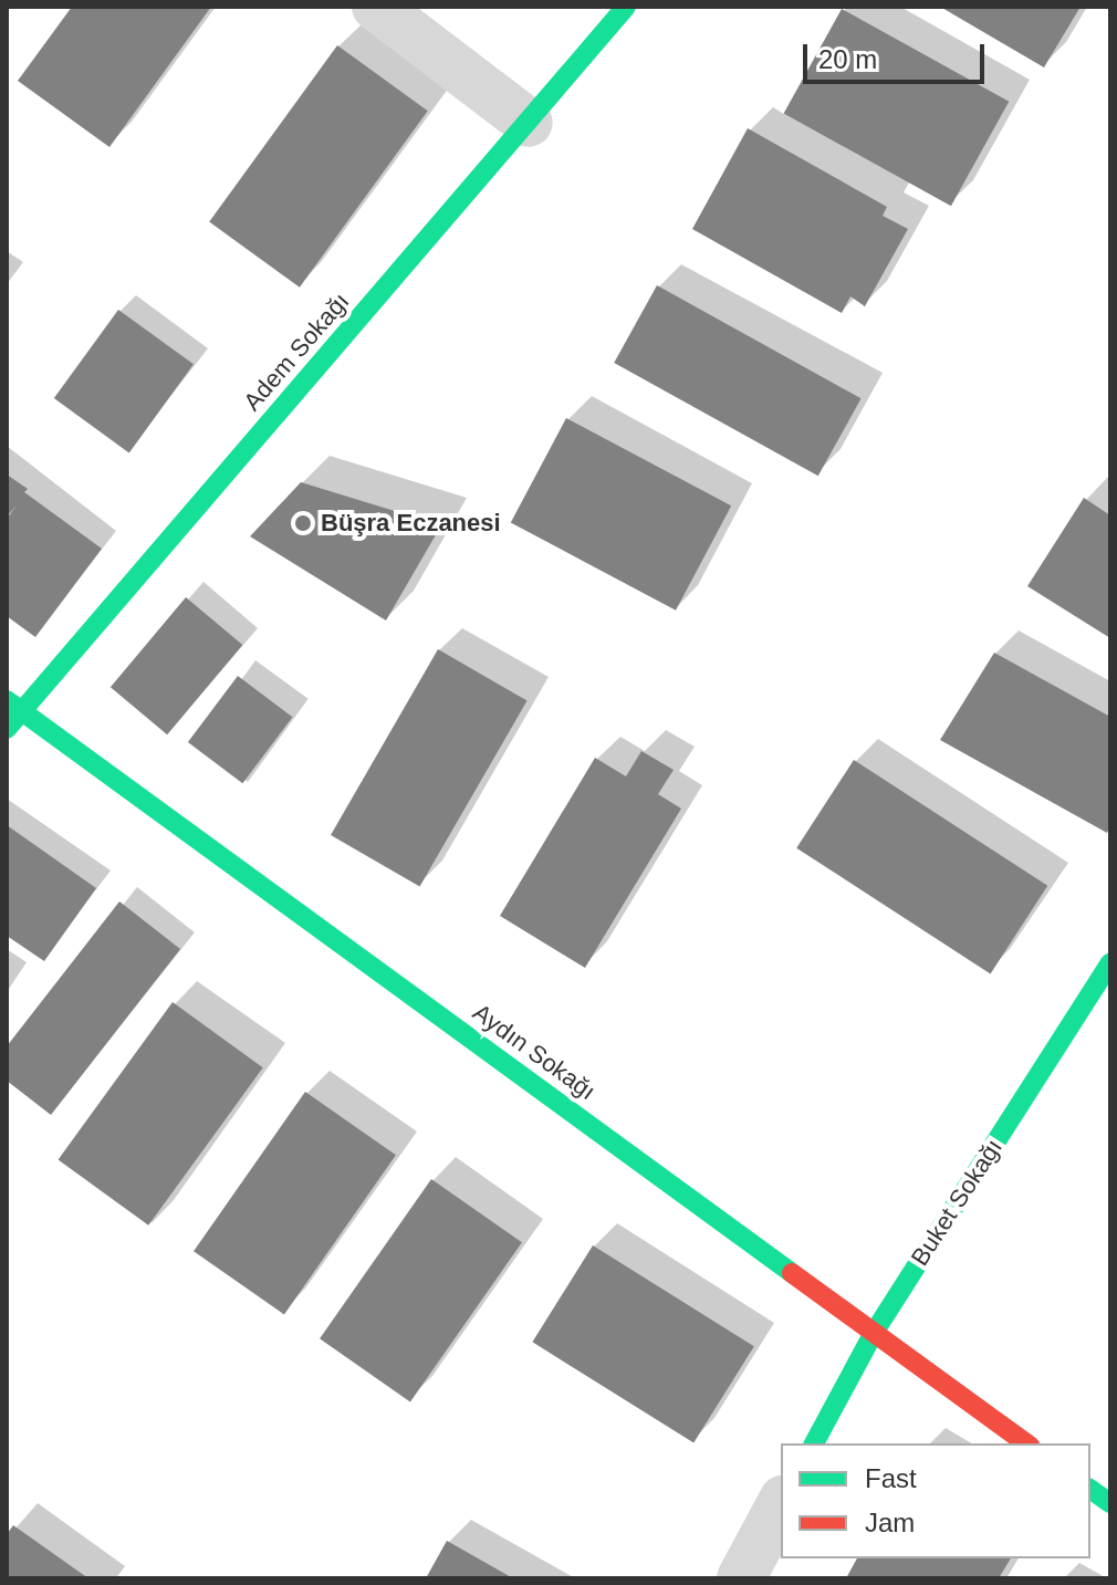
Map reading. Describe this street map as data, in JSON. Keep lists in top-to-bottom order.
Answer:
{
  "streets": {
    "street": ["Adem Sokağı", "Aydın Sokağı", "Buket Sokağı"]
  },
  "crossings": [
    ["Adem Sokağı", "Aydın Sokağı"],
    ["Aydın Sokağı", "Buket Sokağı"]
  ],
  "places": ["Büşra Eczanesi"],
  "legend": ["Fast", "Jam"],
  "scale_bar": "20 m"
}
